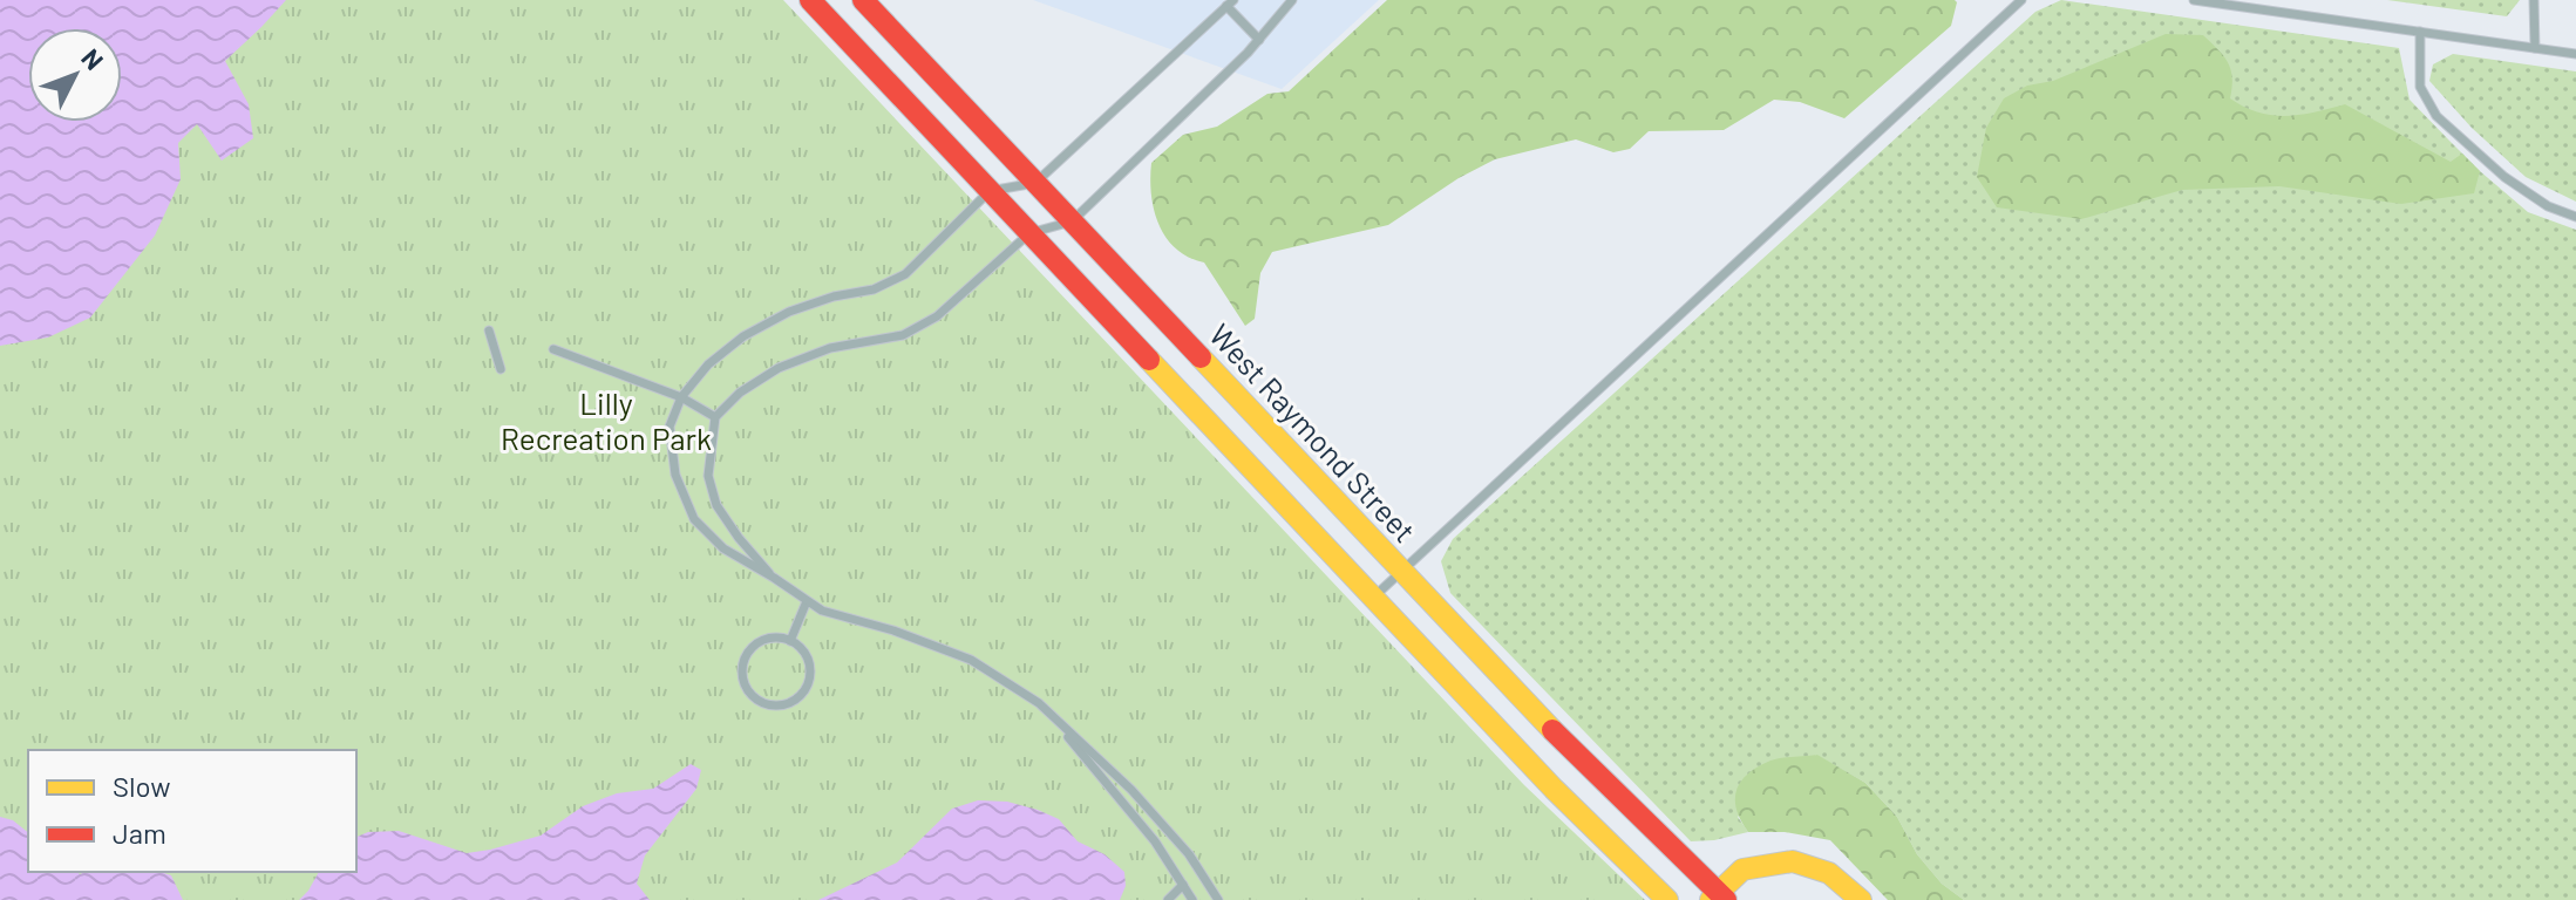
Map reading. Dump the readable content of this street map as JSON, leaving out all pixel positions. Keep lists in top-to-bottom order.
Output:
{
  "streets": {
    "main road": ["West Raymond Street"]
  },
  "parks": ["Lilly Recreation Park"],
  "legend": ["Slow", "Jam"],
  "north": "top right"
}
